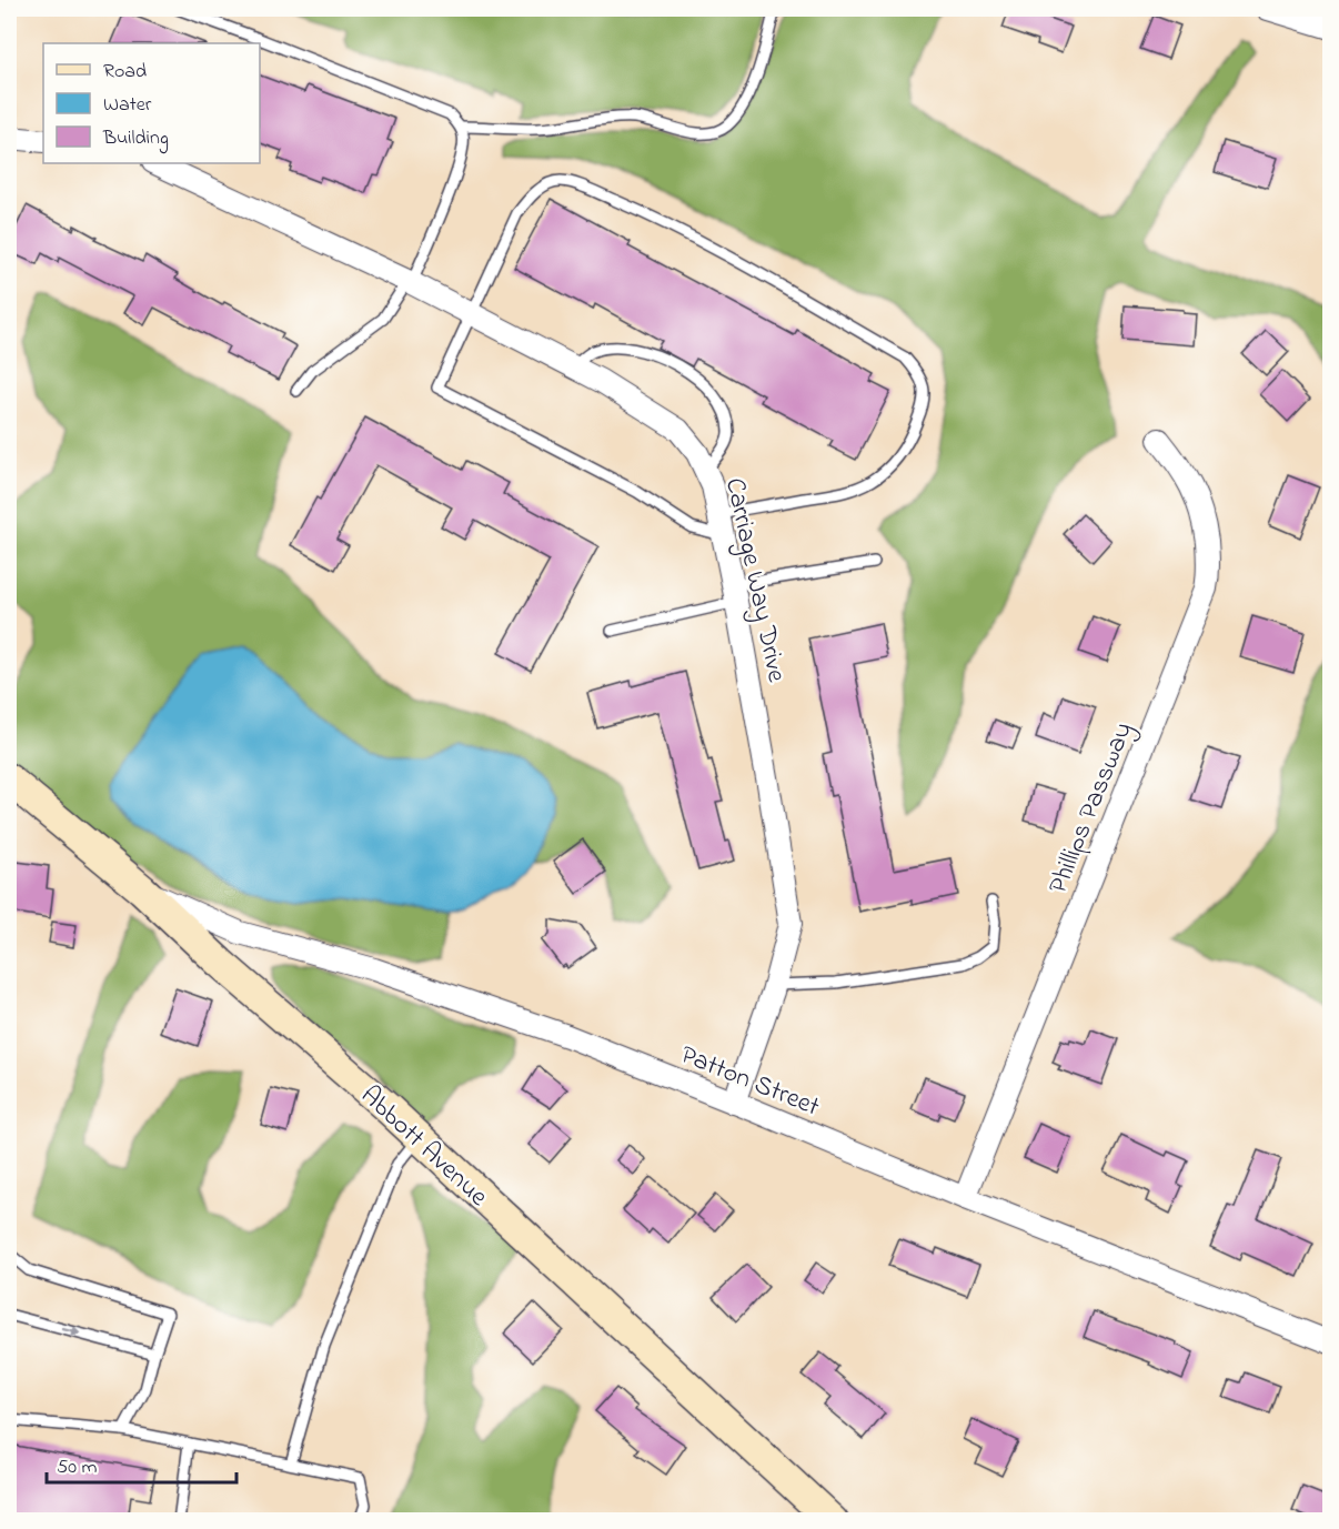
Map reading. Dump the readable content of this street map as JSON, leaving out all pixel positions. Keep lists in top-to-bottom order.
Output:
{
  "streets": {
    "main road": ["Abbott Avenue"],
    "street": ["Carriage Way Drive", "Phillips Passway", "Patton Street"]
  },
  "crossings": [
    ["Carriage Way Drive", "Patton Street"],
    ["Phillips Passway", "Patton Street"],
    ["Patton Street", "Abbott Avenue"]
  ],
  "legend": ["Road", "Water", "Building"],
  "scale_bar": "50 m"
}
